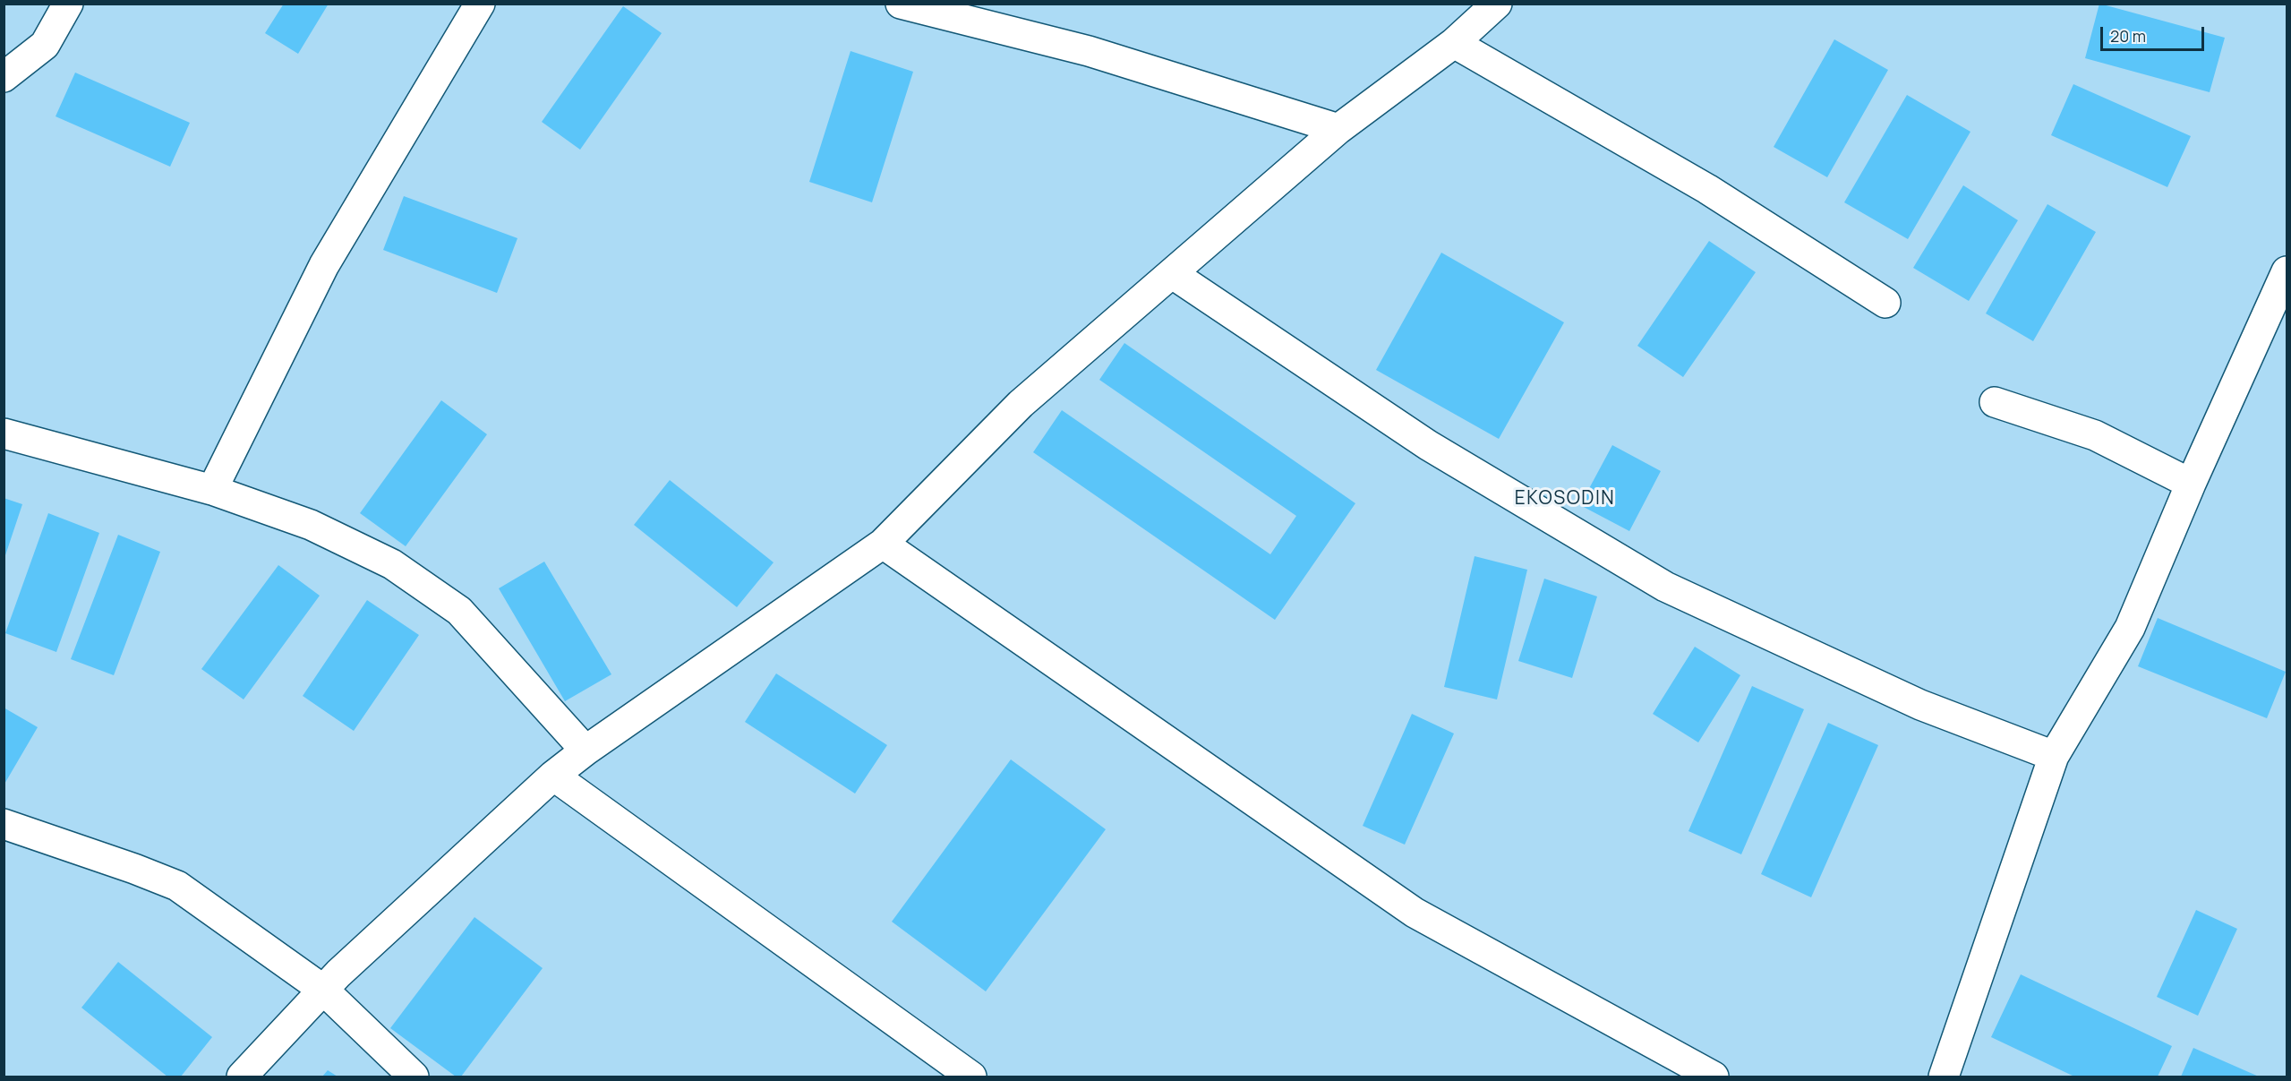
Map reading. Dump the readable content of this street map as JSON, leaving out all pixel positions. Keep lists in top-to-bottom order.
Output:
{
  "districts": ["EKOSODIN"],
  "scale_bar": "20 m"
}
